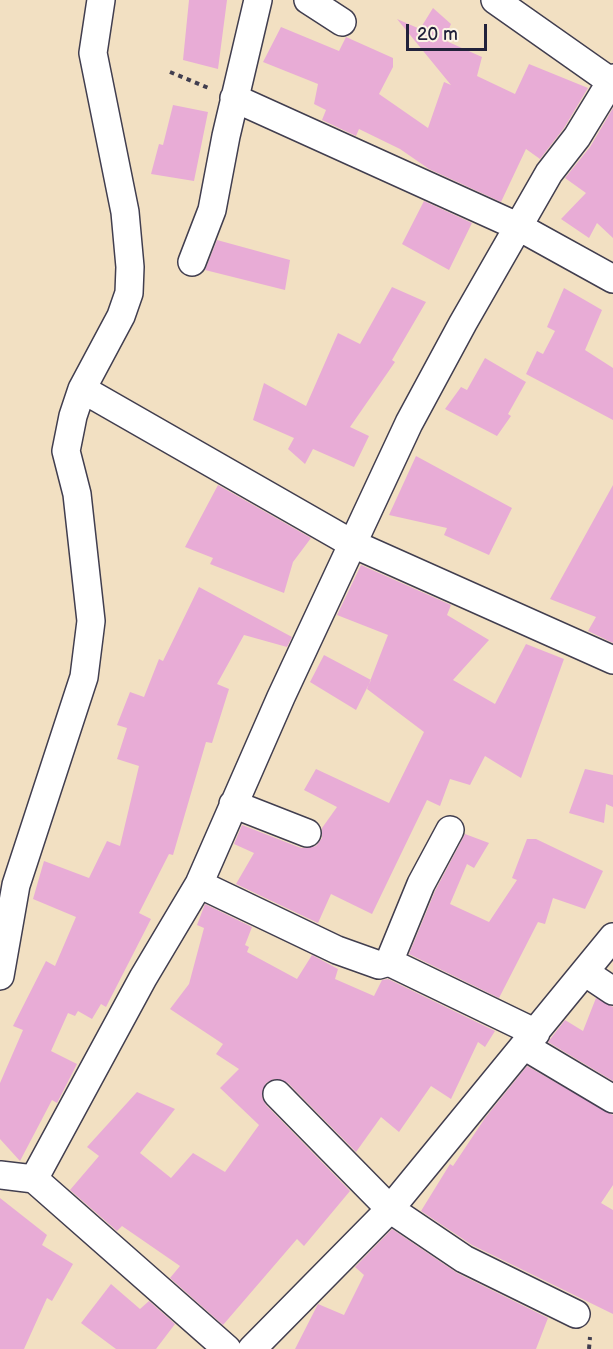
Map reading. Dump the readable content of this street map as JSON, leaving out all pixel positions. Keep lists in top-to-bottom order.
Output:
{
  "scale_bar": "20 m"
}
